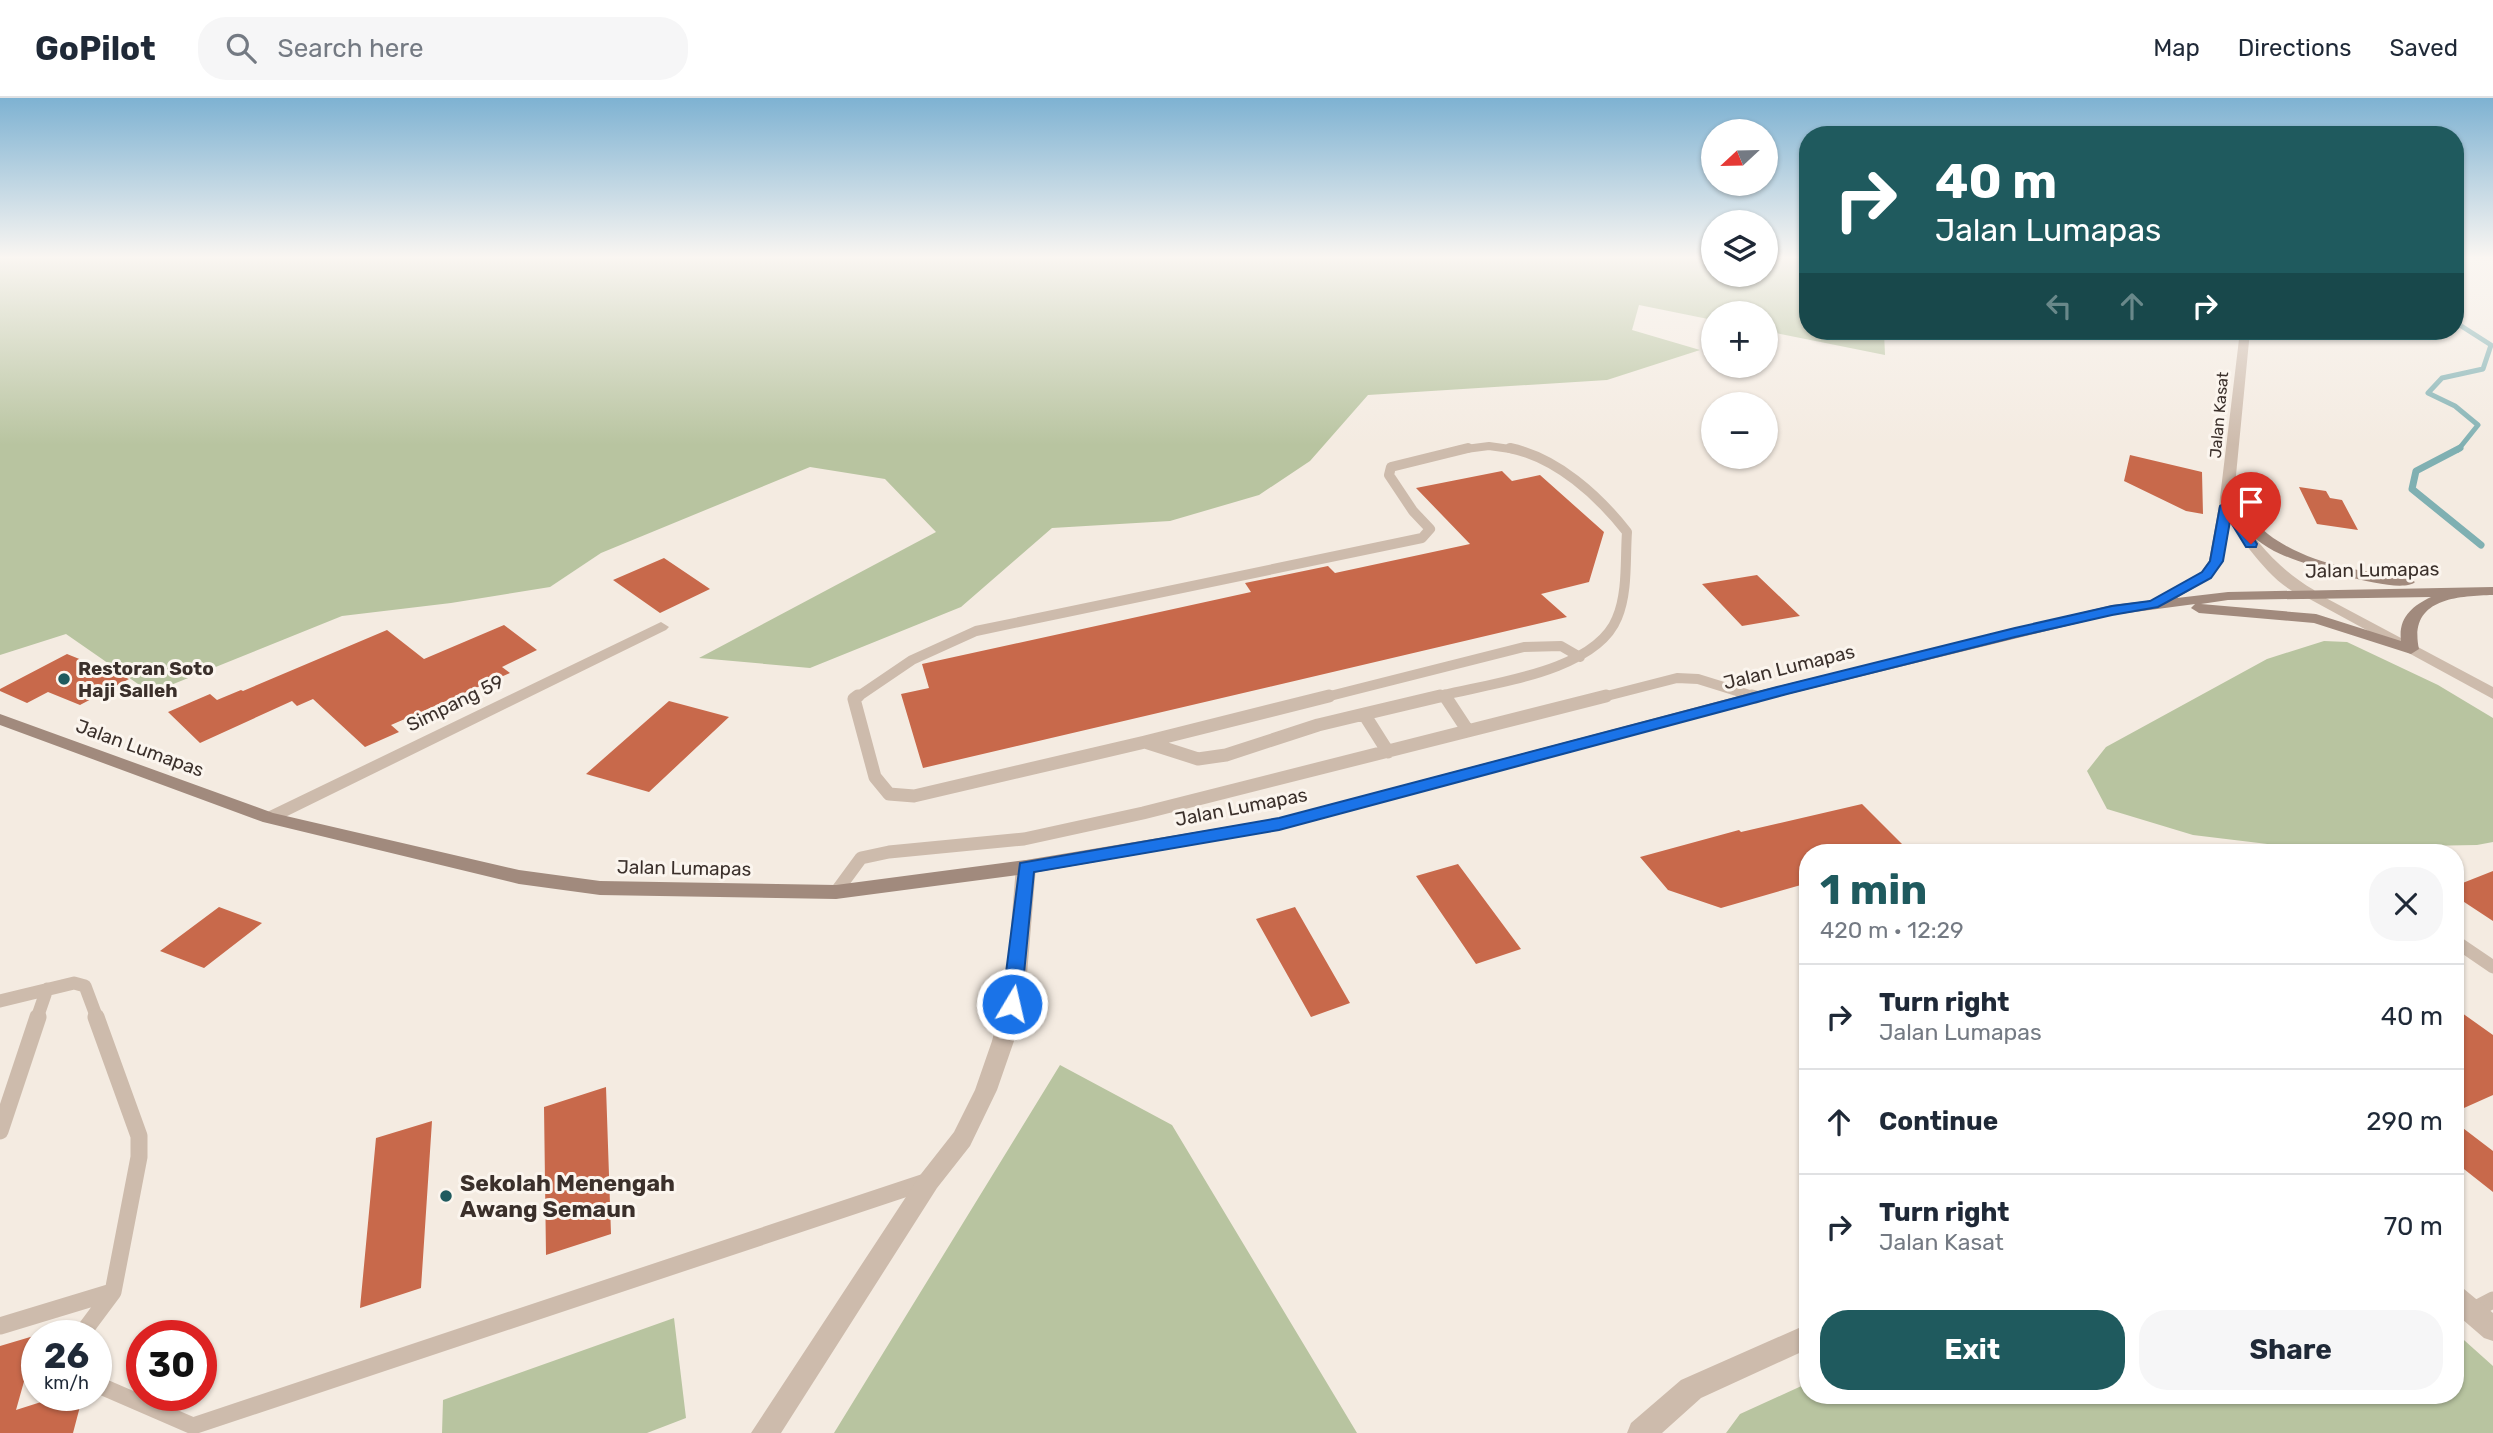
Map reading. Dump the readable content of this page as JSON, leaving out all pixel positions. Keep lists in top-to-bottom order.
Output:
{
  "streets": {
    "main road": ["Jalan Lumapas"],
    "street": ["Jalan Kasat", "Simpang 59"]
  },
  "crossings": [
    ["Jalan Lumapas", "Simpang 59"]
  ],
  "places": ["Restoran Soto Haji Salleh", "Sekolah Menengah Awang Semaun"],
  "north": "left",
  "page": {
    "header": "GoPilot",
    "search": "Search here",
    "nav": ["Map", "Directions", "Saved"],
    "map_buttons": ["+", "−"],
    "turn": ["40 m", "Jalan Lumapas"],
    "heading": ["1 min", "420 m · 12:29"],
    "list": [
      {
        "name": "Turn right",
        "note": "Jalan Lumapas",
        "value": "40 m"
      },
      {
        "name": "Continue",
        "value": "290 m"
      },
      {
        "name": "Turn right",
        "note": "Jalan Kasat",
        "value": "70 m"
      }
    ],
    "buttons": ["Exit", "Share"],
    "speed": "26 km/h",
    "limit": "30"
  }
}
